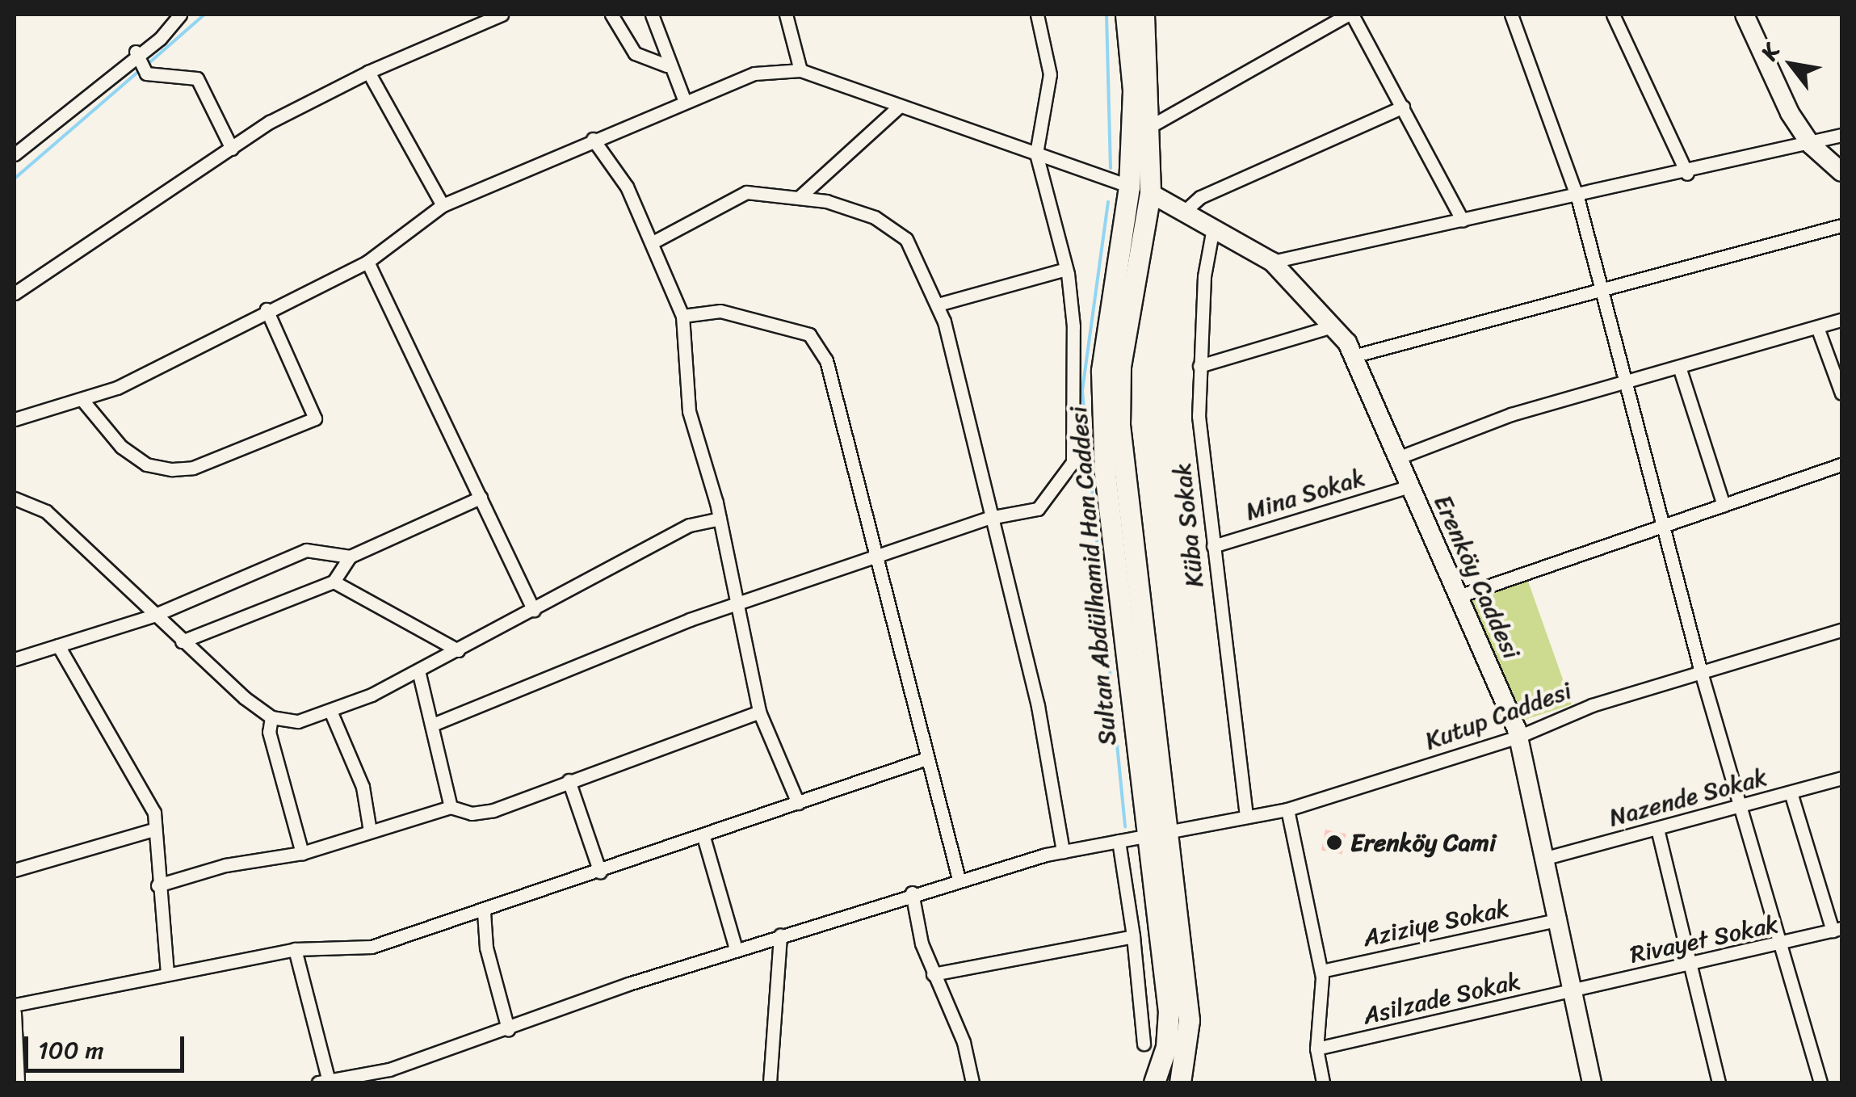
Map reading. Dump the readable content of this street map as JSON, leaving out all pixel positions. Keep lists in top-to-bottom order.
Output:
{
  "streets": {
    "main road": ["Sultan Abdülhamid Han Caddesi"],
    "street": [
      "Mina Sokak",
      "Küba Sokak",
      "Erenköy Caddesi",
      "Kutup Caddesi",
      "Nazende Sokak",
      "Aziziye Sokak",
      "Rivayet Sokak",
      "Asilzade Sokak"
    ]
  },
  "crossings": [
    ["Mina Sokak", "Küba Sokak"],
    ["Mina Sokak", "Erenköy Caddesi"],
    ["Küba Sokak", "Erenköy Caddesi"],
    ["Küba Sokak", "Kutup Caddesi"],
    ["Sultan Abdülhamid Han Caddesi", "Erenköy Caddesi"],
    ["Sultan Abdülhamid Han Caddesi", "Kutup Caddesi"],
    ["Erenköy Caddesi", "Kutup Caddesi"],
    ["Erenköy Caddesi", "Nazende Sokak"],
    ["Erenköy Caddesi", "Aziziye Sokak"],
    ["Erenköy Caddesi", "Rivayet Sokak"],
    ["Erenköy Caddesi", "Asilzade Sokak"],
    ["Rivayet Sokak", "Asilzade Sokak"]
  ],
  "places": ["Erenköy Cami"],
  "scale_bar": "100 m",
  "north": "top left"
}
